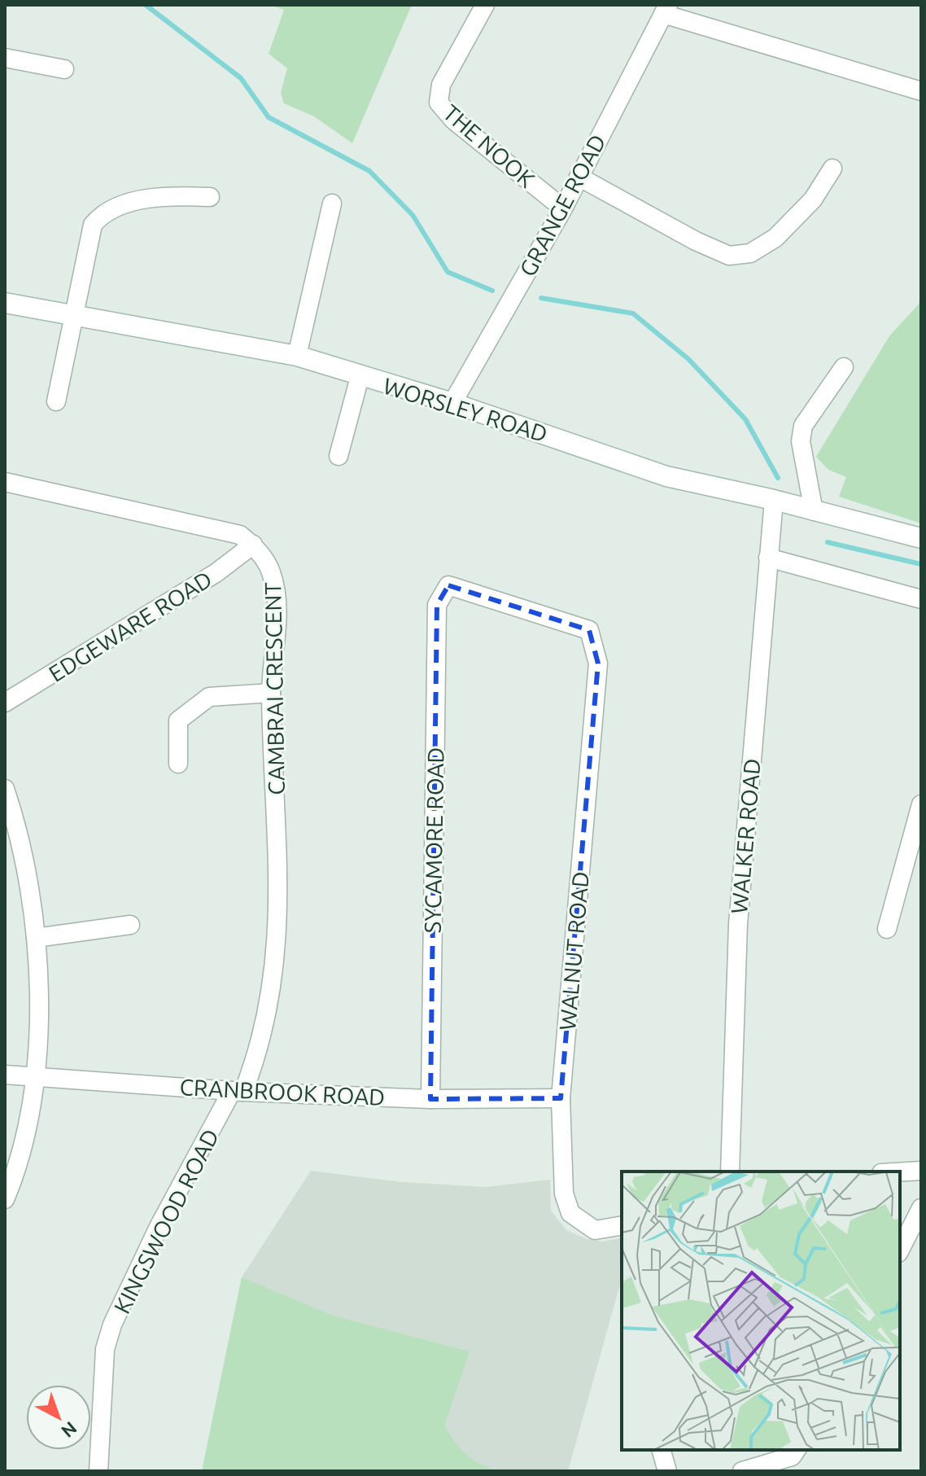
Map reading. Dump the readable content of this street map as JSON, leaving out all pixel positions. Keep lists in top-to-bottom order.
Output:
{
  "streets": {
    "main road": ["WORSLEY ROAD"],
    "street": [
      "THE NOOK",
      "GRANGE ROAD",
      "EDGEWARE ROAD",
      "CAMBRAI CRESCENT",
      "WALKER ROAD",
      "SYCAMORE ROAD",
      "WALNUT ROAD",
      "CRANBROOK ROAD",
      "KINGSWOOD ROAD"
    ]
  },
  "crossings": [
    ["THE NOOK", "GRANGE ROAD"],
    ["GRANGE ROAD", "WORSLEY ROAD"],
    ["WORSLEY ROAD", "WALKER ROAD"],
    ["EDGEWARE ROAD", "CAMBRAI CRESCENT"],
    ["CAMBRAI CRESCENT", "CRANBROOK ROAD"],
    ["CAMBRAI CRESCENT", "KINGSWOOD ROAD"],
    ["SYCAMORE ROAD", "WALNUT ROAD"],
    ["SYCAMORE ROAD", "CRANBROOK ROAD"],
    ["WALNUT ROAD", "CRANBROOK ROAD"],
    ["CRANBROOK ROAD", "KINGSWOOD ROAD"]
  ],
  "north": "bottom right"
}
